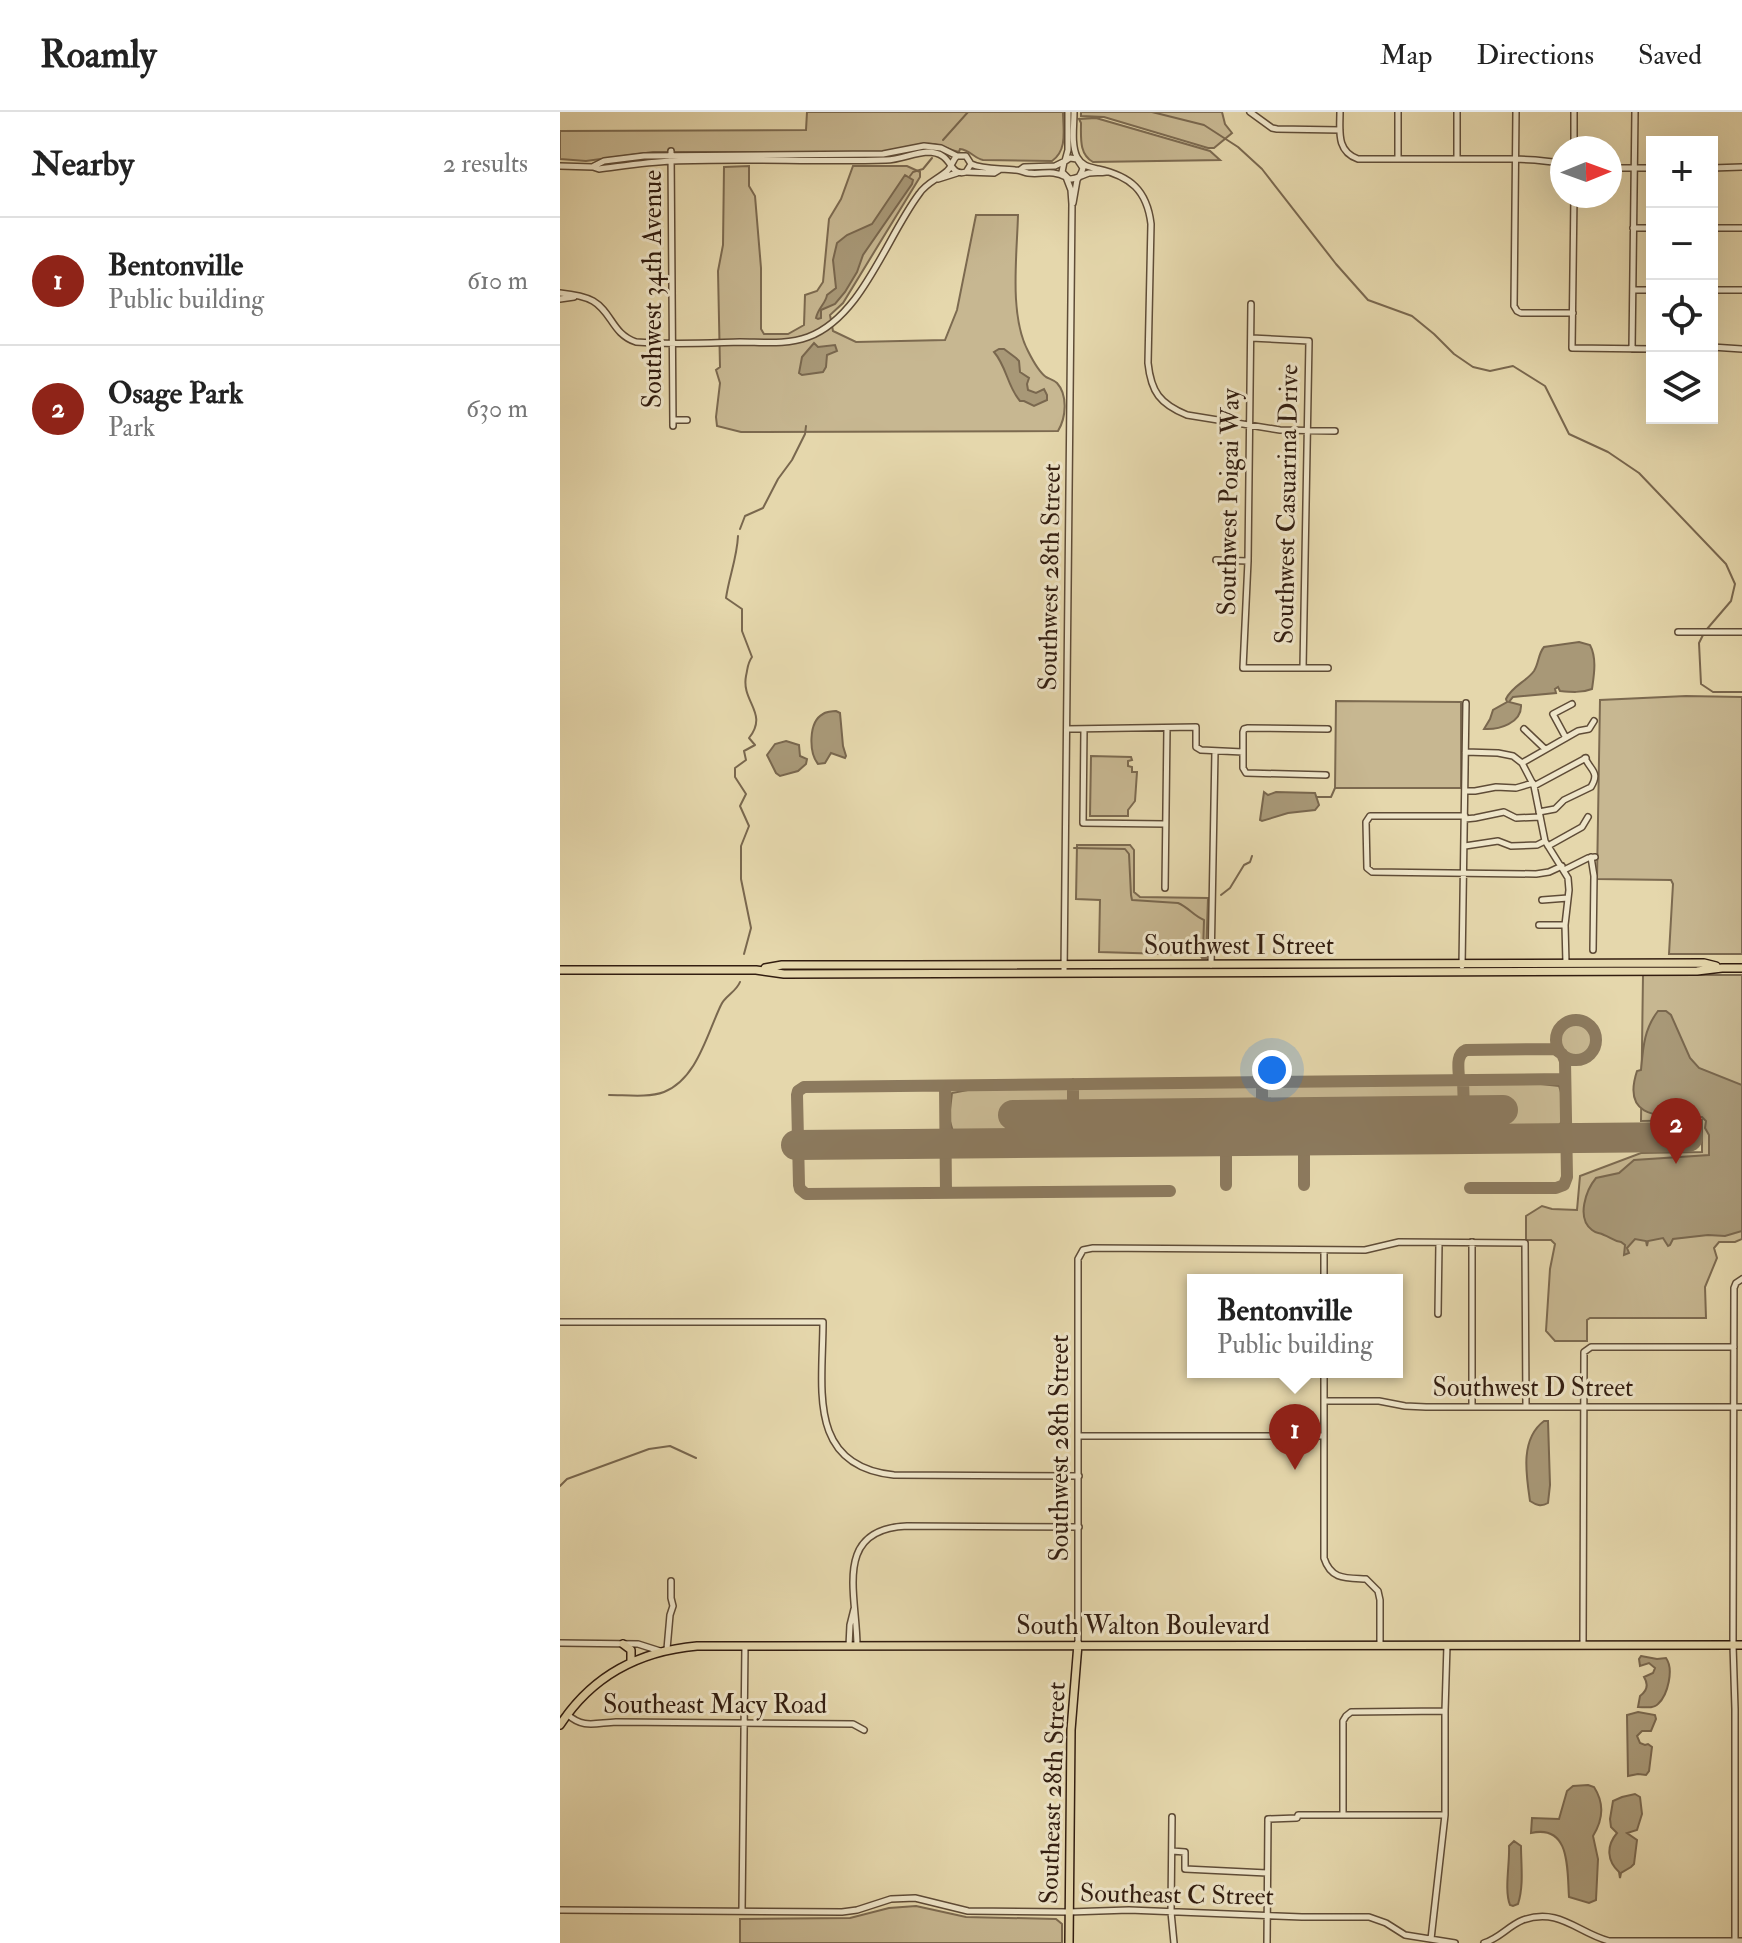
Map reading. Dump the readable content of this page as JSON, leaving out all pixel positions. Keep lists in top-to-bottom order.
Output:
{
  "streets": {
    "main road": ["Southwest I Street", "South Walton Boulevard", "Southeast 28th Street"],
    "street": [
      "Southwest 34th Avenue",
      "Southwest Poigai Way",
      "Southwest Casuarina Drive",
      "Southwest 28th Street",
      "Southwest D Street",
      "Southeast Macy Road",
      "Southeast C Street"
    ]
  },
  "crossings": [
    ["Southwest Poigai Way", "Southwest Casuarina Drive"],
    ["Southwest 28th Street", "Southwest I Street"],
    ["Southwest 28th Street", "South Walton Boulevard"],
    ["Southwest 28th Street", "Southeast 28th Street"],
    ["South Walton Boulevard", "Southeast Macy Road"],
    ["South Walton Boulevard", "Southeast 28th Street"],
    ["Southeast 28th Street", "Southeast C Street"]
  ],
  "north": "right",
  "page": {
    "header": "Roamly",
    "nav": ["Map", "Directions", "Saved"],
    "heading": ["Nearby", "2 results"],
    "map_buttons": ["+", "−"],
    "list": [
      {
        "mark": "1",
        "name": "Bentonville",
        "note": "Public building",
        "value": "610 m"
      },
      {
        "mark": "2",
        "name": "Osage Park",
        "note": "Park",
        "value": "630 m"
      }
    ],
    "pins": ["2", "1"],
    "popup": ["Bentonville", "Public building"]
  }
}
